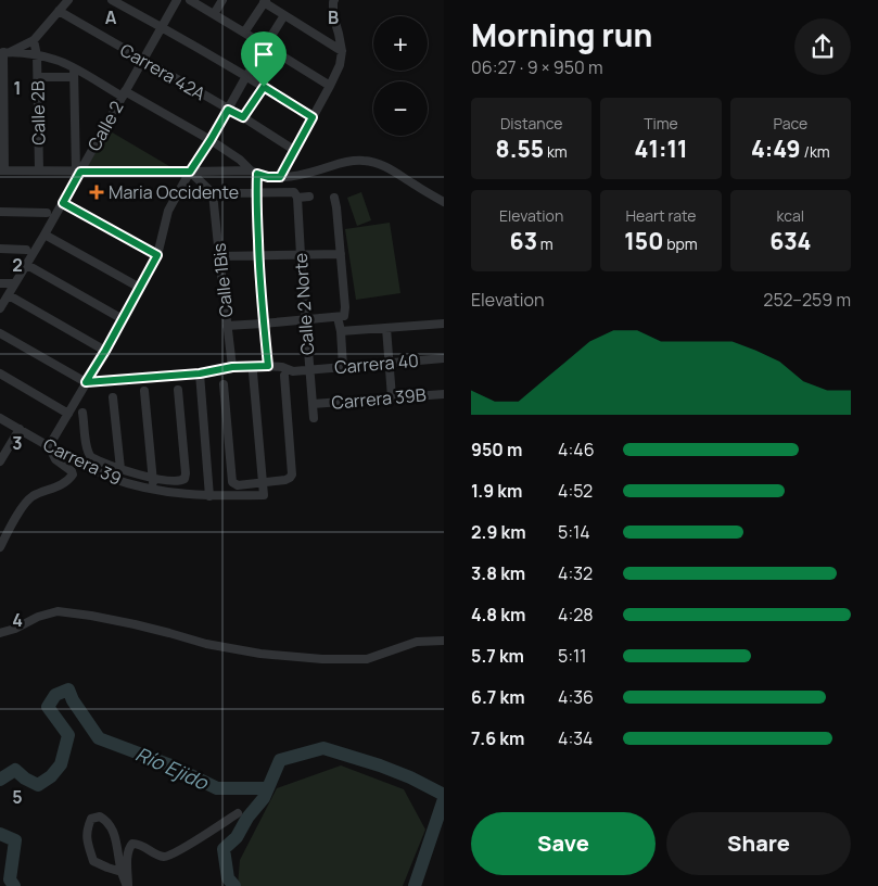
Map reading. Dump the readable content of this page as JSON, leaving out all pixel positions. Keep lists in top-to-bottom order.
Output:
{
  "streets": {
    "street": [
      "Carrera 42A",
      "Calle 2B",
      "Calle 2",
      "Calle 1Bis",
      "Calle 2 Norte",
      "Carrera 40",
      "Carrera 39B",
      "Carrera 39"
    ]
  },
  "crossings": [
    ["Carrera 42A", "Calle 2"],
    ["Calle 2 Norte", "Carrera 40"],
    ["Calle 2 Norte", "Carrera 39B"]
  ],
  "water": ["Río Ejido"],
  "places": {
    "health": ["Maria Occidente"]
  },
  "page": {
    "heading": ["Morning run", "06:27 · 9 × 950 m"],
    "map_buttons": ["+", "−"],
    "stats": [
      ["Distance", "8.55 km"],
      ["Time", "41:11"],
      ["Pace", "4:49 /km"],
      ["Elevation", "63 m"],
      ["Heart rate", "150 bpm"],
      ["kcal", "634"]
    ],
    "chart": ["Elevation", "252–259 m"],
    "list": [
      {
        "name": "950 m",
        "note": "4:46"
      },
      {
        "name": "1.9 km",
        "note": "4:52"
      },
      {
        "name": "2.9 km",
        "note": "5:14"
      },
      {
        "name": "3.8 km",
        "note": "4:32"
      },
      {
        "name": "4.8 km",
        "note": "4:28"
      },
      {
        "name": "5.7 km",
        "note": "5:11"
      },
      {
        "name": "6.7 km",
        "note": "4:36"
      },
      {
        "name": "7.6 km",
        "note": "4:34"
      }
    ],
    "buttons": ["Save", "Share"]
  },
  "grid": {
    "columns": ["A", "B"],
    "rows": [
      "1",
      "2",
      "3",
      "4",
      "5"
    ]
  }
}
